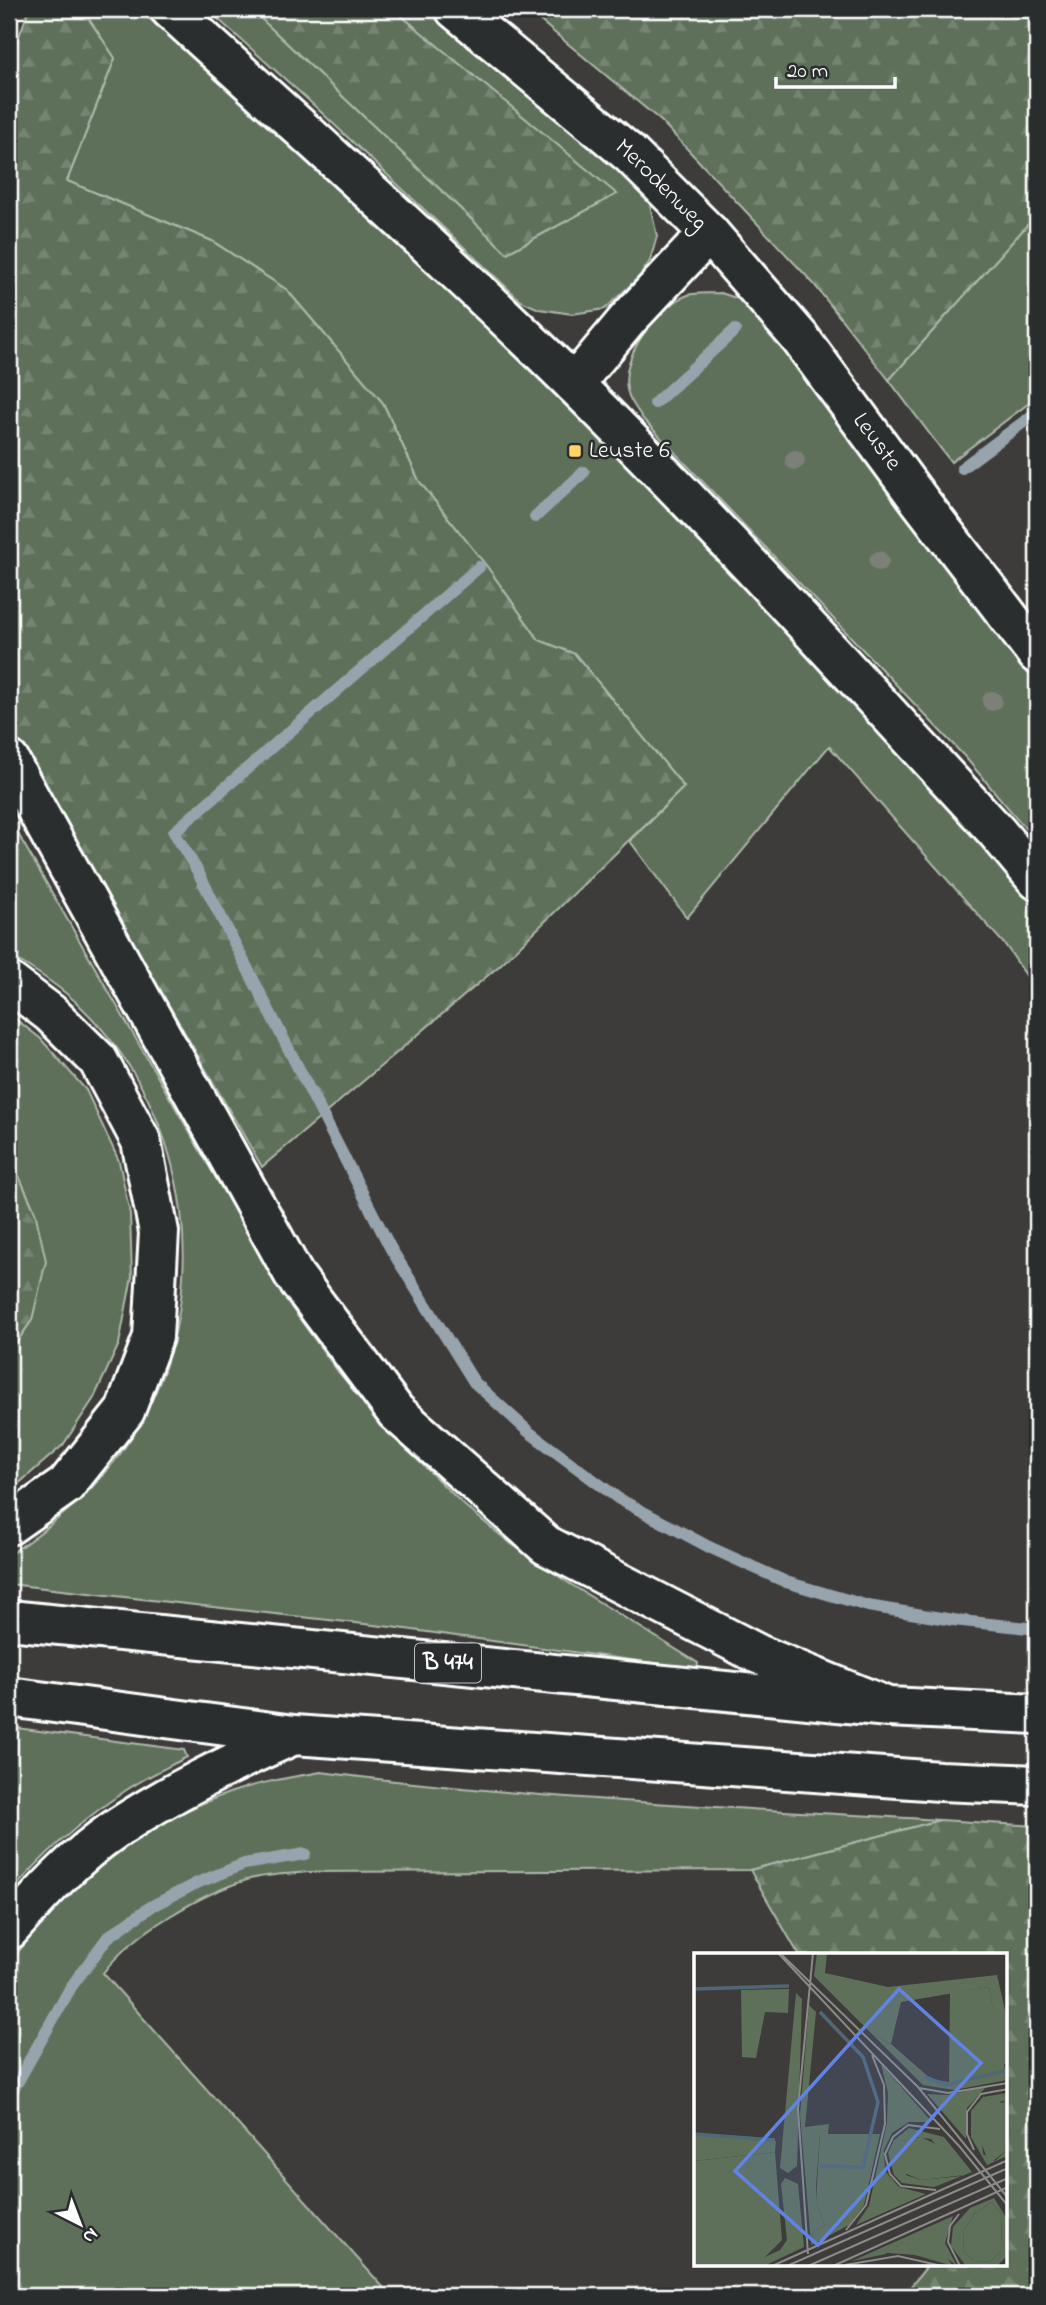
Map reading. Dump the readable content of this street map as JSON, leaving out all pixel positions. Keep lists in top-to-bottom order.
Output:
{
  "streets": {
    "main road": ["Merodenweg", "Leuste", "B 474"]
  },
  "crossings": [
    ["Merodenweg", "Leuste"]
  ],
  "places": {
    "transit": ["Leuste 6"]
  },
  "scale_bar": "20 m",
  "north": "bottom right"
}
